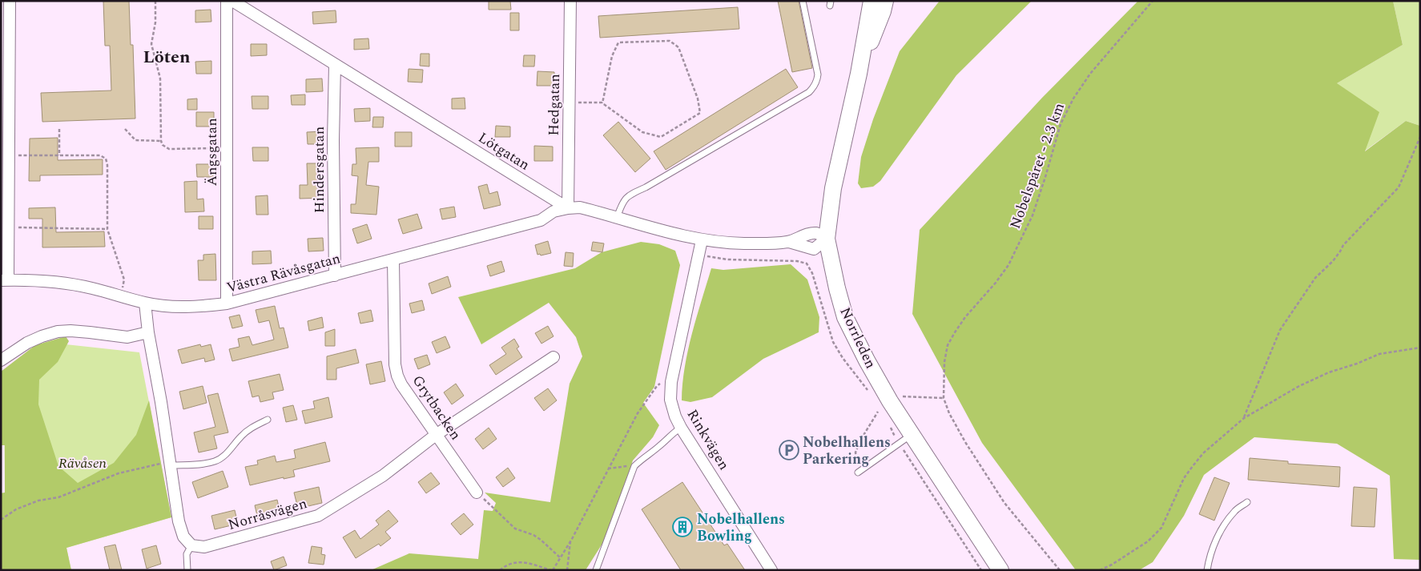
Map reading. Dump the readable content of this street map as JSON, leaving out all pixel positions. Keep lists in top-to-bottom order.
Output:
{
  "streets": {
    "street": [
      "Hedgatan",
      "Lötgatan",
      "Ängsgatan",
      "Hindersgatan",
      "Västra Rävåsgatan",
      "Norrleden",
      "Grytbacken",
      "Rinkvägen",
      "Norråsvägen"
    ],
    "path": ["Nobelspåret - 2.3 km"]
  },
  "crossings": [
    ["Hedgatan", "Lötgatan"],
    ["Hedgatan", "Västra Rävåsgatan"],
    ["Lötgatan", "Hindersgatan"],
    ["Lötgatan", "Västra Rävåsgatan"],
    ["Lötgatan", "Norrleden"],
    ["Lötgatan", "Rinkvägen"],
    ["Ängsgatan", "Västra Rävåsgatan"],
    ["Hindersgatan", "Västra Rävåsgatan"],
    ["Västra Rävåsgatan", "Grytbacken"],
    ["Grytbacken", "Norråsvägen"]
  ],
  "districts": ["Löten"],
  "parks": ["Rävåsen"],
  "places": {
    "parking": ["Nobelhallens Parkering"],
    "building": ["Nobelhallens Bowling"]
  }
}
